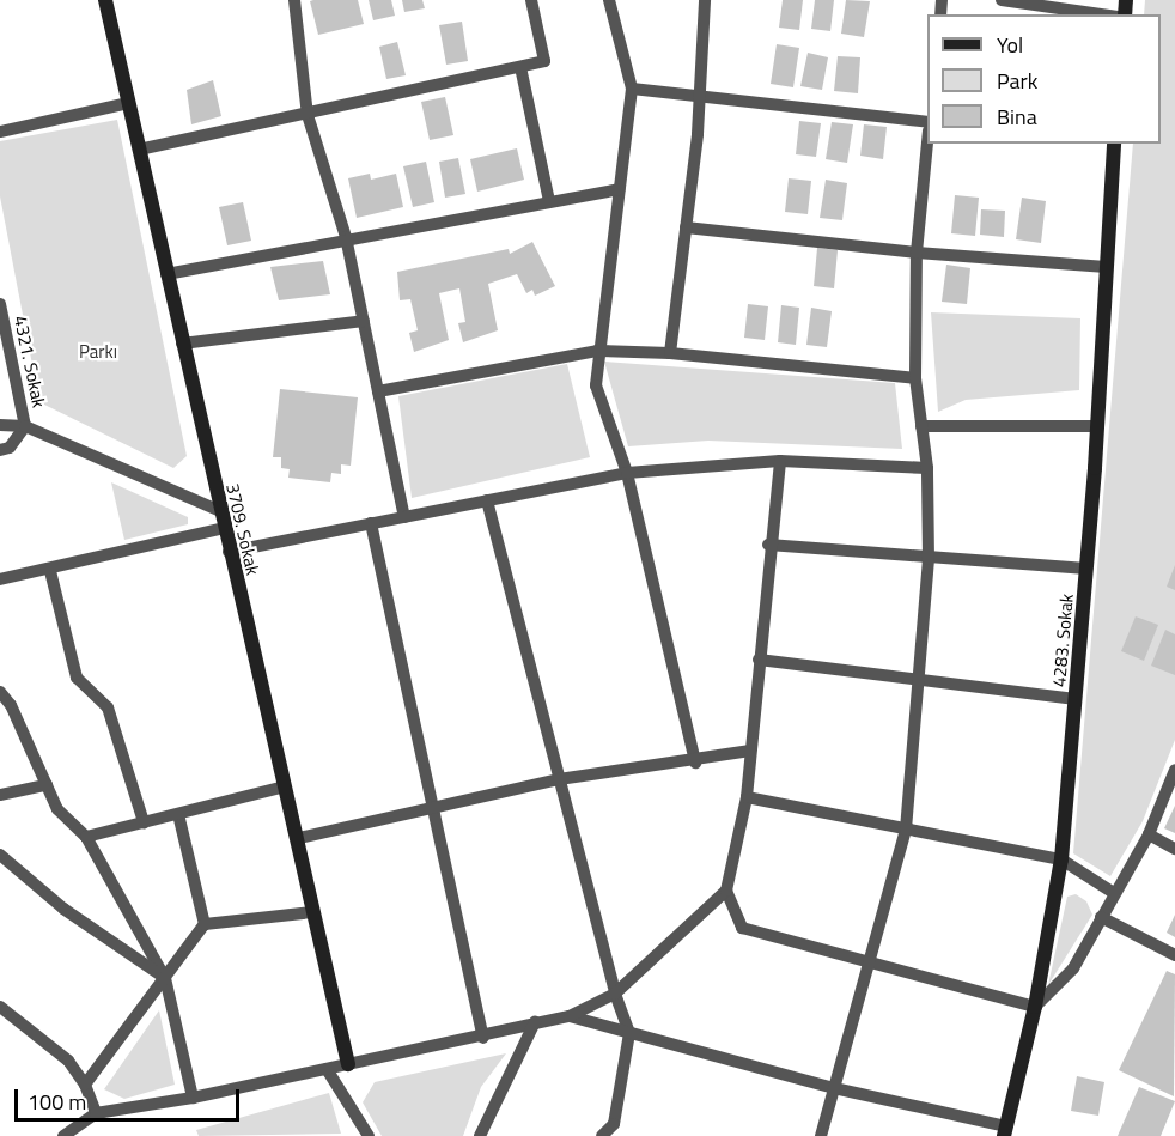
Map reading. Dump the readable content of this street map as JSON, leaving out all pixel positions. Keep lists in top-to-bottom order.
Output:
{
  "streets": {
    "street": ["4321. Sokak", "3709. Sokak", "4283. Sokak"]
  },
  "parks": ["Parkı"],
  "legend": ["Yol", "Park", "Bina"],
  "scale_bar": "100 m"
}
